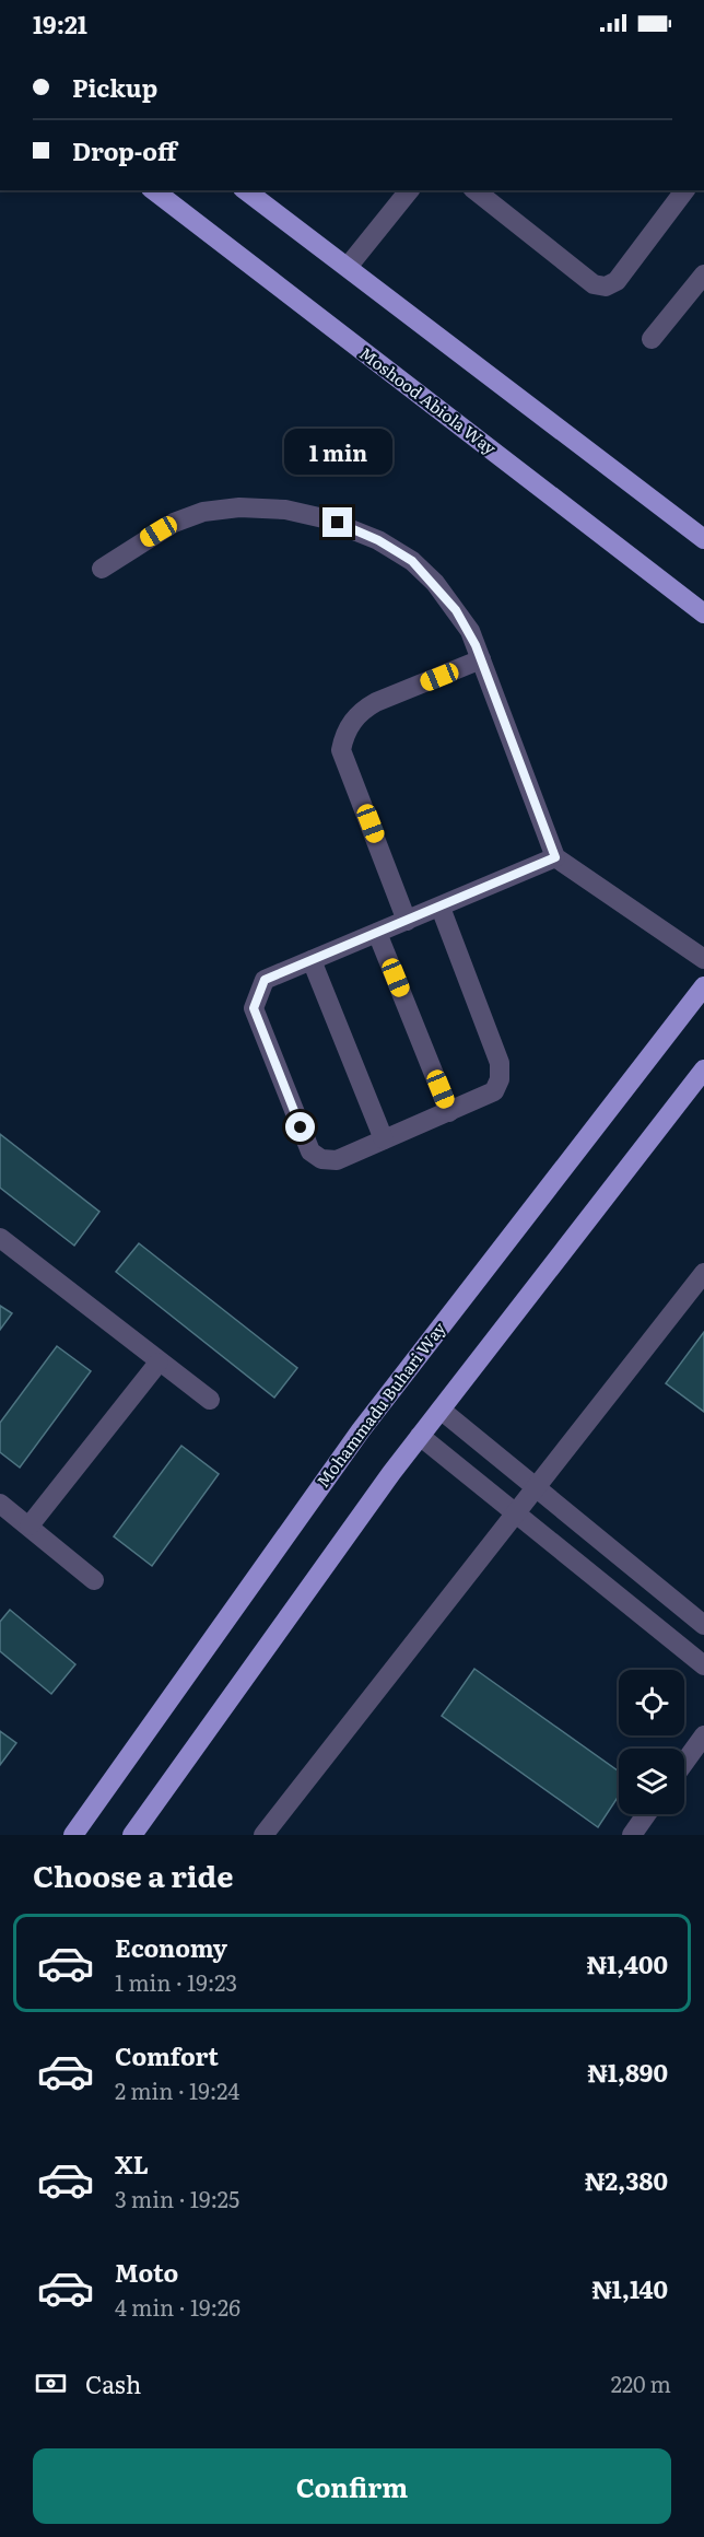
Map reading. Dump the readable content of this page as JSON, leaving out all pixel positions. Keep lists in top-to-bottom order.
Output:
{
  "streets": {
    "main road": ["Moshood Abiola Way", "Mohammadu Buhari Way"]
  },
  "page": {
    "status": "19:21",
    "banner": ["Pickup", "Drop-off"],
    "bubble": "1 min",
    "heading": "Choose a ride",
    "list": [
      {
        "name": "Economy",
        "note": "1 min · 19:23",
        "value": "₦1,400"
      },
      {
        "name": "Comfort",
        "note": "2 min · 19:24",
        "value": "₦1,890"
      },
      {
        "name": "XL",
        "note": "3 min · 19:25",
        "value": "₦2,380"
      },
      {
        "name": "Moto",
        "note": "4 min · 19:26",
        "value": "₦1,140"
      }
    ],
    "pay": ["Cash", "220 m"],
    "buttons": "Confirm"
  }
}
